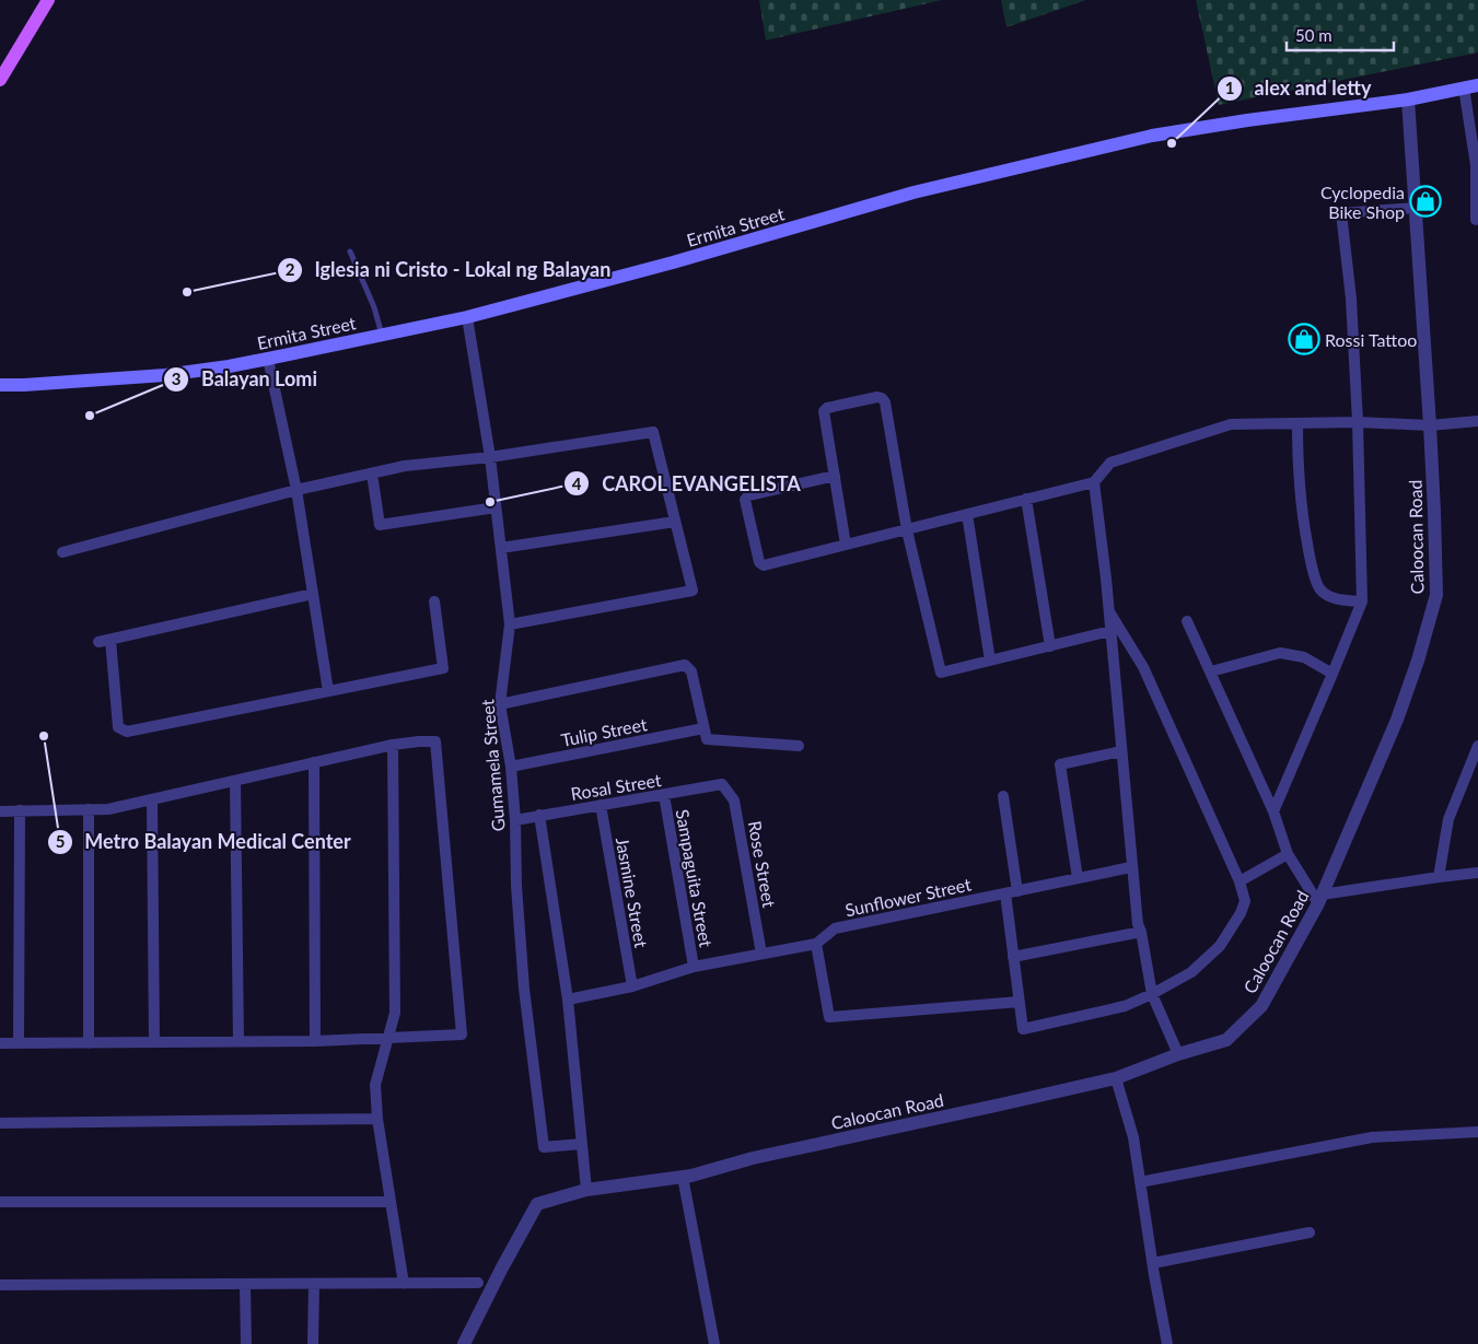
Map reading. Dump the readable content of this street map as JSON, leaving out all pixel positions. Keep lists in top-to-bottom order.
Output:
{
  "streets": {
    "main road": ["Ermita Street"],
    "street": [
      "Caloocan Road",
      "Tulip Street",
      "Gumamela Street",
      "Rosal Street",
      "Rose Street",
      "Sampaguita Street",
      "Jasmine Street",
      "Sunflower Street"
    ]
  },
  "crossings": [
    ["Ermita Street", "Caloocan Road"],
    ["Ermita Street", "Gumamela Street"],
    ["Tulip Street", "Gumamela Street"],
    ["Gumamela Street", "Rosal Street"],
    ["Rosal Street", "Rose Street"],
    ["Rosal Street", "Sampaguita Street"],
    ["Rosal Street", "Jasmine Street"],
    ["Rose Street", "Sunflower Street"],
    ["Sampaguita Street", "Sunflower Street"],
    ["Jasmine Street", "Sunflower Street"]
  ],
  "places": {
    "other": [
      "alex and letty",
      "Iglesia ni Cristo - Lokal ng Balayan",
      "Balayan Lomi",
      "CAROL EVANGELISTA",
      "Metro Balayan Medical Center"
    ],
    "shop": ["Cyclopedia Bike Shop", "Rossi Tattoo"]
  },
  "scale_bar": "50 m"
}
